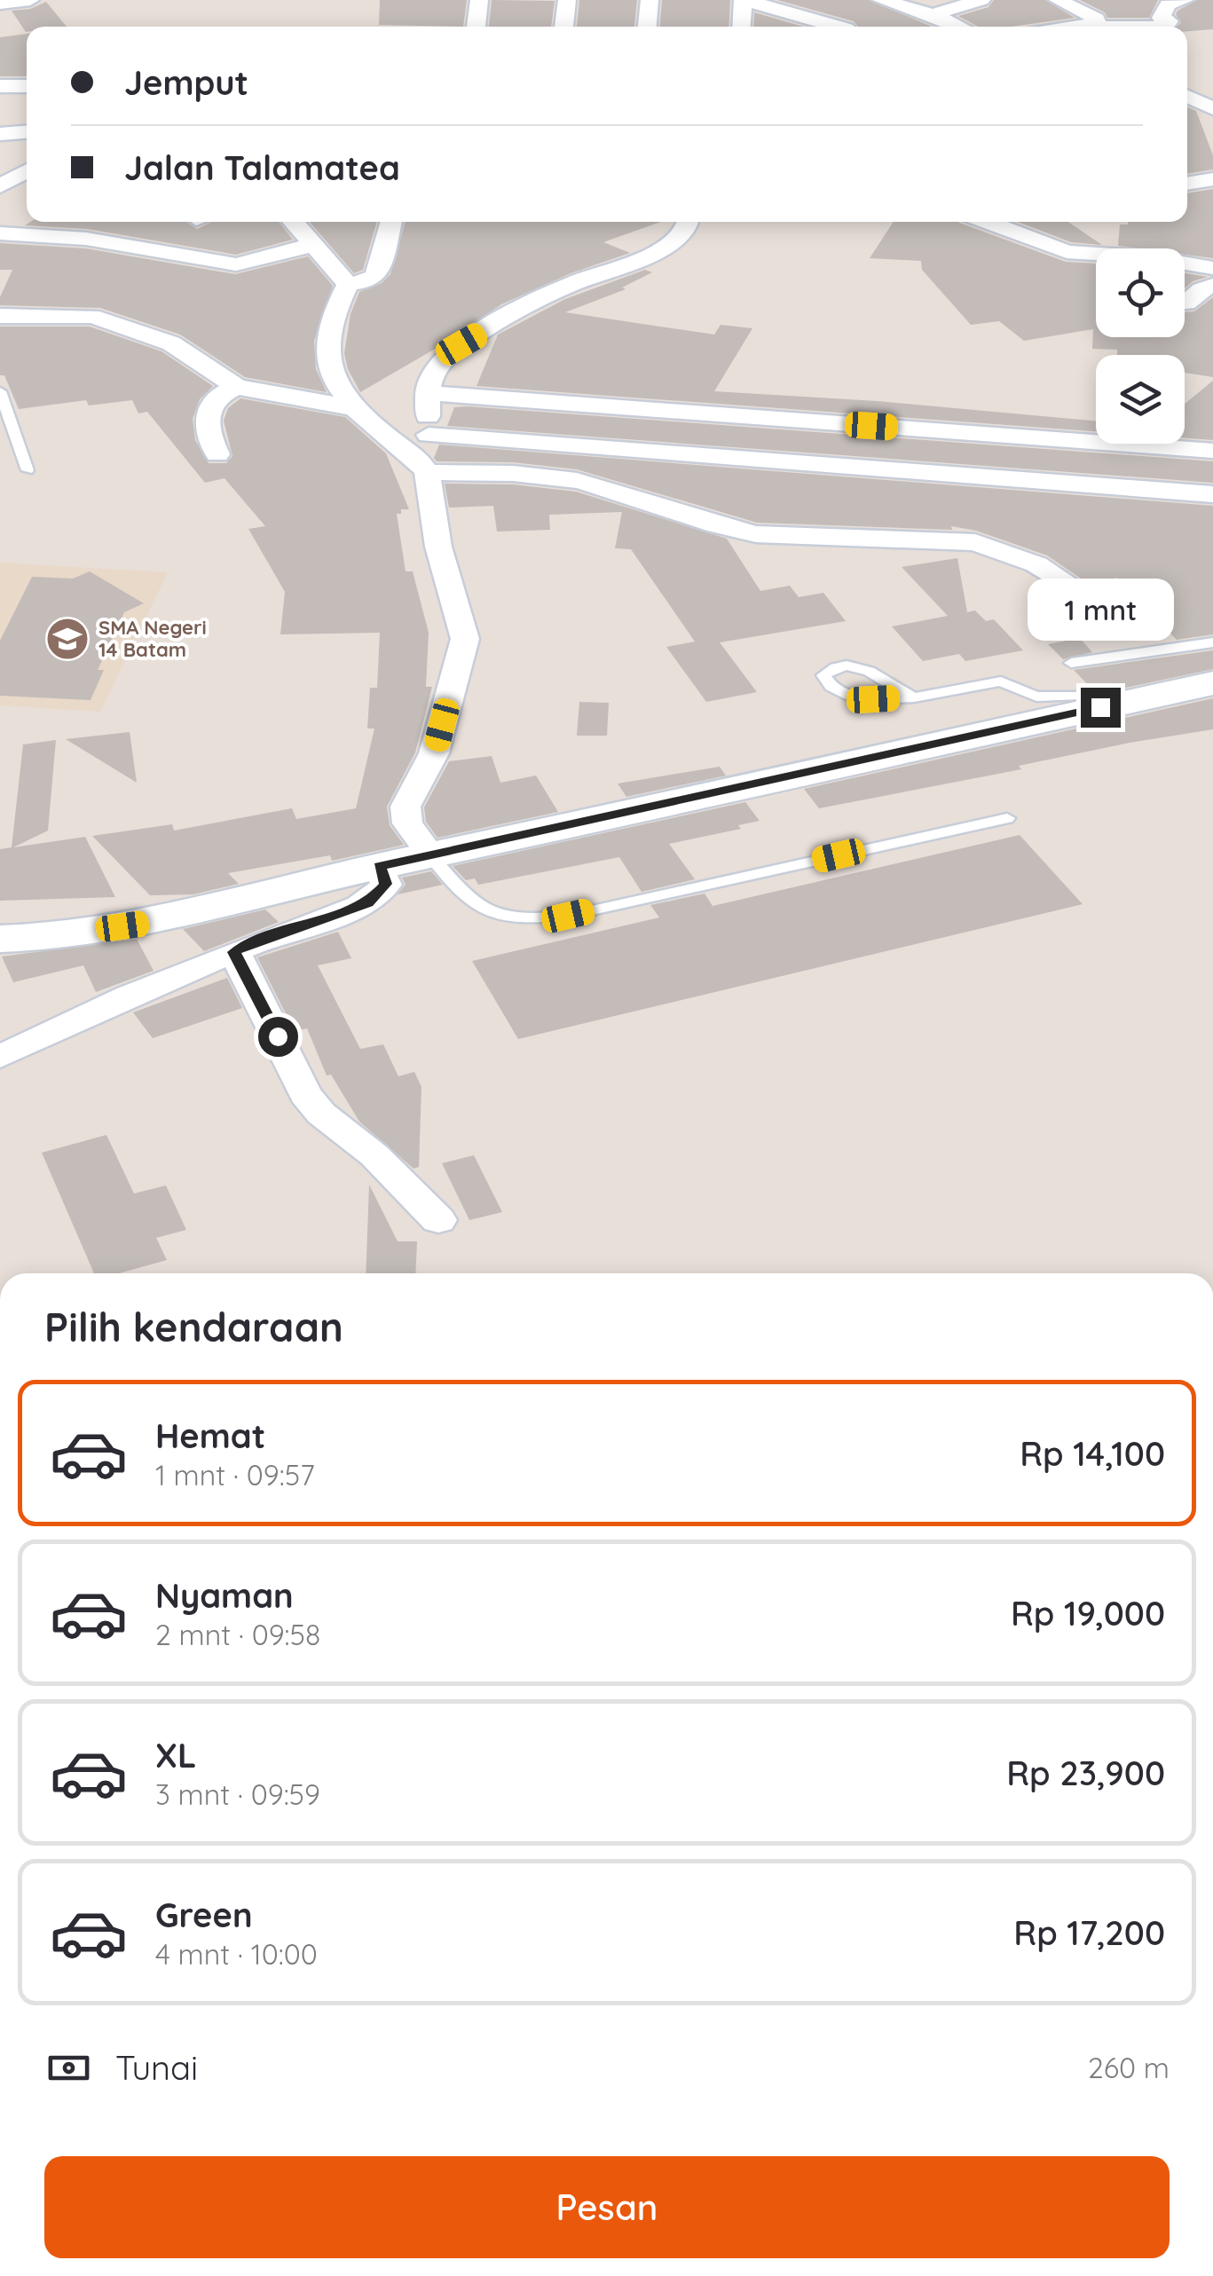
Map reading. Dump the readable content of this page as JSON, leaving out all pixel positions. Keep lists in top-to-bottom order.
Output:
{
  "places": {
    "school or university": ["SMA Negeri 14 Batam"]
  },
  "page": {
    "banner": ["Jemput", "Jalan Talamatea"],
    "bubble": "1 mnt",
    "heading": "Pilih kendaraan",
    "list": [
      {
        "name": "Hemat",
        "note": "1 mnt · 09:57",
        "value": "Rp 14,100"
      },
      {
        "name": "Nyaman",
        "note": "2 mnt · 09:58",
        "value": "Rp 19,000"
      },
      {
        "name": "XL",
        "note": "3 mnt · 09:59",
        "value": "Rp 23,900"
      },
      {
        "name": "Green",
        "note": "4 mnt · 10:00",
        "value": "Rp 17,200"
      }
    ],
    "pay": ["Tunai", "260 m"],
    "buttons": "Pesan"
  }
}
